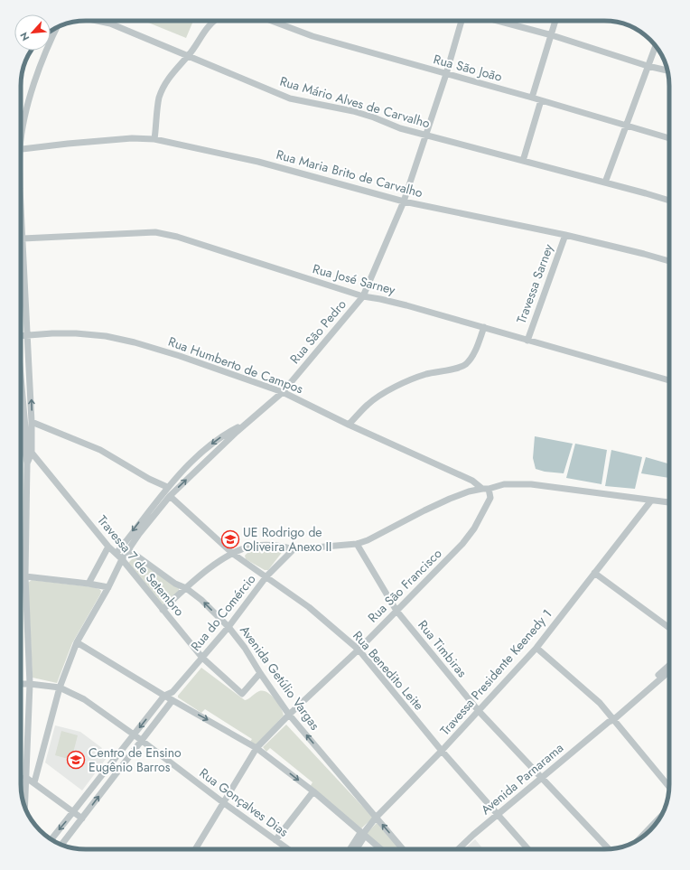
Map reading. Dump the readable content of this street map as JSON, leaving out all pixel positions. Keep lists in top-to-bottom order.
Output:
{
  "streets": {
    "street": [
      "Rua São João",
      "Rua Mário Alves de Carvalho",
      "Rua Maria Brito de Carvalho",
      "Rua José Sarney",
      "Travessa Sarney",
      "Rua São Pedro",
      "Rua Humberto de Campos",
      "Travessa 7 de Setembro",
      "Rua São Francisco",
      "Rua do Comércio",
      "Rua Timbiras",
      "Rua Benedito Leite",
      "Travessa Presidente Keenedy 1",
      "Avenida Getúlio Vargas",
      "Avenida Parnarama",
      "Rua Gonçalves Dias"
    ]
  },
  "crossings": [
    ["Rua São João", "Rua São Pedro"],
    ["Rua Mário Alves de Carvalho", "Rua São Pedro"],
    ["Rua Maria Brito de Carvalho", "Travessa Sarney"],
    ["Rua Maria Brito de Carvalho", "Rua São Pedro"],
    ["Rua José Sarney", "Travessa Sarney"],
    ["Rua José Sarney", "Rua São Pedro"],
    ["Rua São Pedro", "Rua Humberto de Campos"],
    ["Rua São Pedro", "Travessa 7 de Setembro"],
    ["Rua São Pedro", "Rua Benedito Leite"],
    ["Rua São Pedro", "Avenida Getúlio Vargas"],
    ["Rua São Pedro", "Rua Gonçalves Dias"],
    ["Rua Humberto de Campos", "Rua São Francisco"],
    ["Travessa 7 de Setembro", "Rua do Comércio"],
    ["Travessa 7 de Setembro", "Avenida Getúlio Vargas"],
    ["Rua São Francisco", "Rua Timbiras"],
    ["Rua São Francisco", "Rua Benedito Leite"],
    ["Rua São Francisco", "Avenida Getúlio Vargas"],
    ["Rua São Francisco", "Rua Gonçalves Dias"],
    ["Rua do Comércio", "Rua Benedito Leite"],
    ["Rua do Comércio", "Avenida Getúlio Vargas"],
    ["Rua Timbiras", "Travessa Presidente Keenedy 1"],
    ["Rua Timbiras", "Avenida Parnarama"],
    ["Rua Benedito Leite", "Travessa Presidente Keenedy 1"],
    ["Rua Benedito Leite", "Avenida Parnarama"],
    ["Travessa Presidente Keenedy 1", "Avenida Getúlio Vargas"]
  ],
  "places": {
    "school or university": ["UE Rodrigo de Oliveira Anexo II", "Centro de Ensino Eugênio Barros"]
  },
  "north": "bottom left"
}
